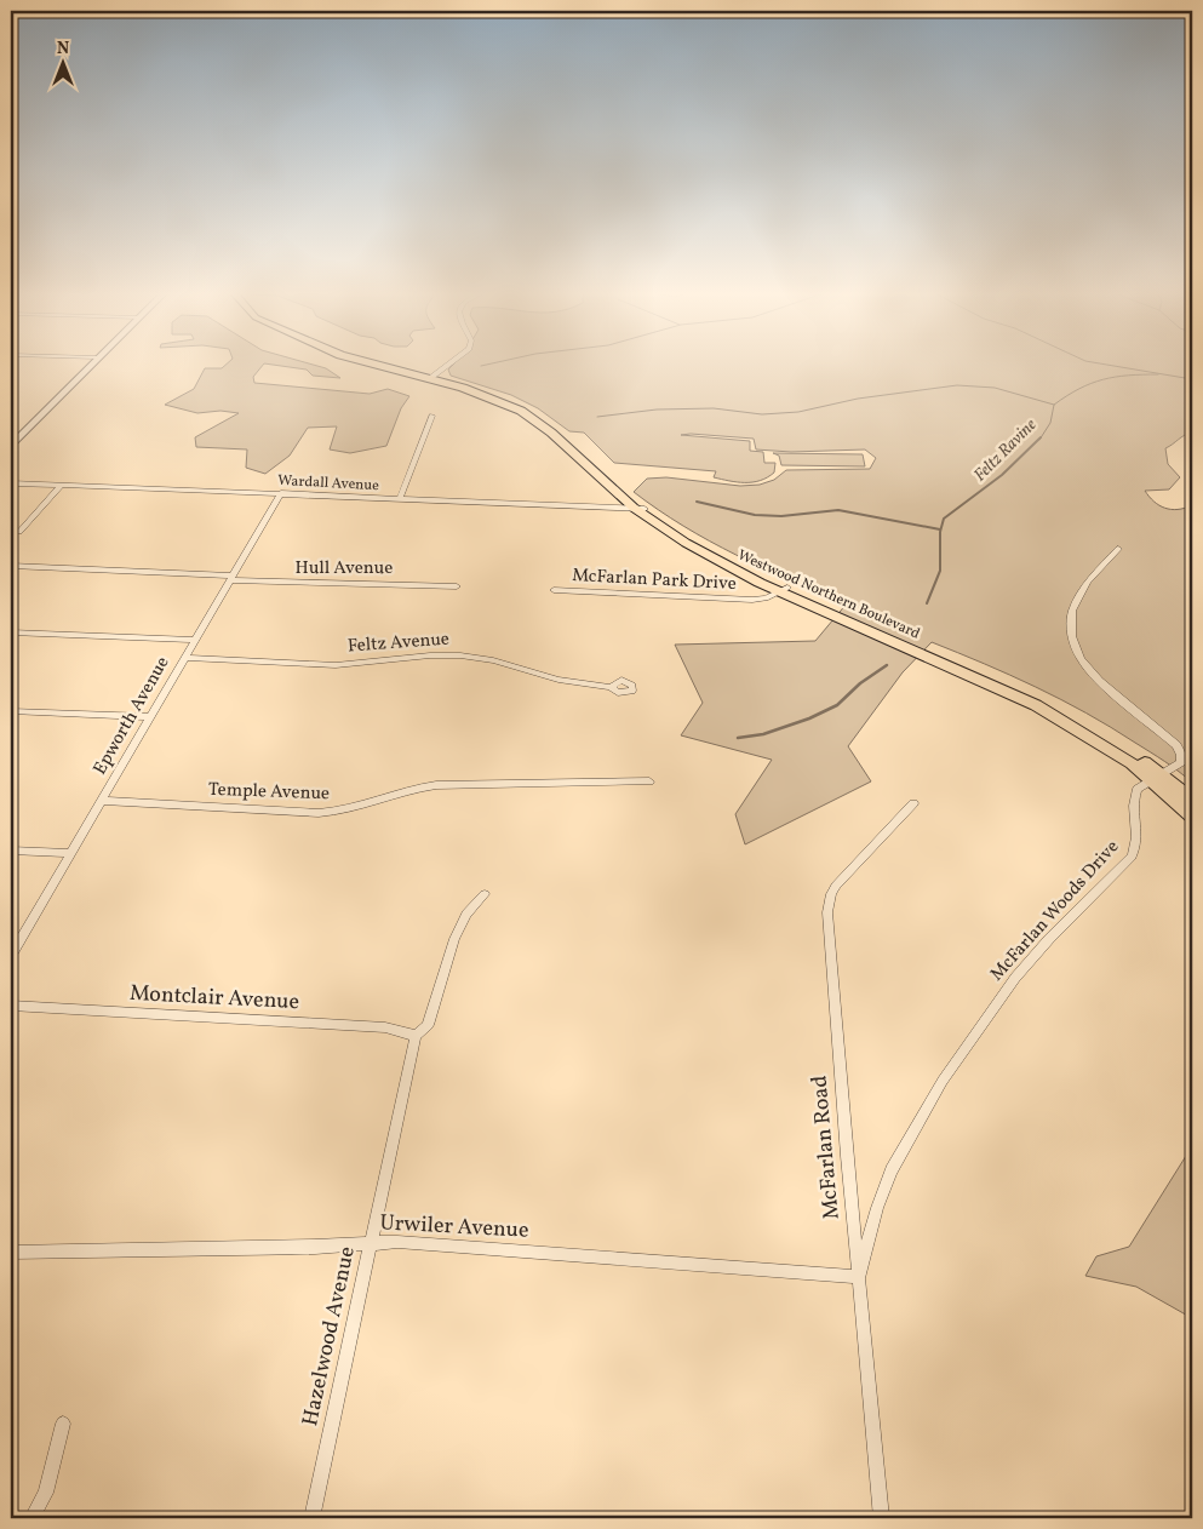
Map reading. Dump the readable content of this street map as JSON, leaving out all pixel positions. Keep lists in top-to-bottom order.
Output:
{
  "streets": {
    "main road": ["Westwood Northern Boulevard"],
    "street": [
      "Wardall Avenue",
      "Hull Avenue",
      "McFarlan Park Drive",
      "Feltz Avenue",
      "Epworth Avenue",
      "Temple Avenue",
      "McFarlan Woods Drive",
      "Montclair Avenue",
      "McFarlan Road",
      "Urwiler Avenue",
      "Hazelwood Avenue"
    ]
  },
  "crossings": [
    ["Wardall Avenue", "Westwood Northern Boulevard"],
    ["Wardall Avenue", "Epworth Avenue"],
    ["Hull Avenue", "Epworth Avenue"],
    ["McFarlan Park Drive", "Westwood Northern Boulevard"],
    ["Westwood Northern Boulevard", "McFarlan Woods Drive"],
    ["Feltz Avenue", "Epworth Avenue"],
    ["Epworth Avenue", "Temple Avenue"],
    ["McFarlan Woods Drive", "McFarlan Road"],
    ["McFarlan Woods Drive", "Urwiler Avenue"],
    ["Montclair Avenue", "Hazelwood Avenue"],
    ["McFarlan Road", "Urwiler Avenue"],
    ["Urwiler Avenue", "Hazelwood Avenue"]
  ],
  "water": ["Feltz Ravine"],
  "north": "top"
}
